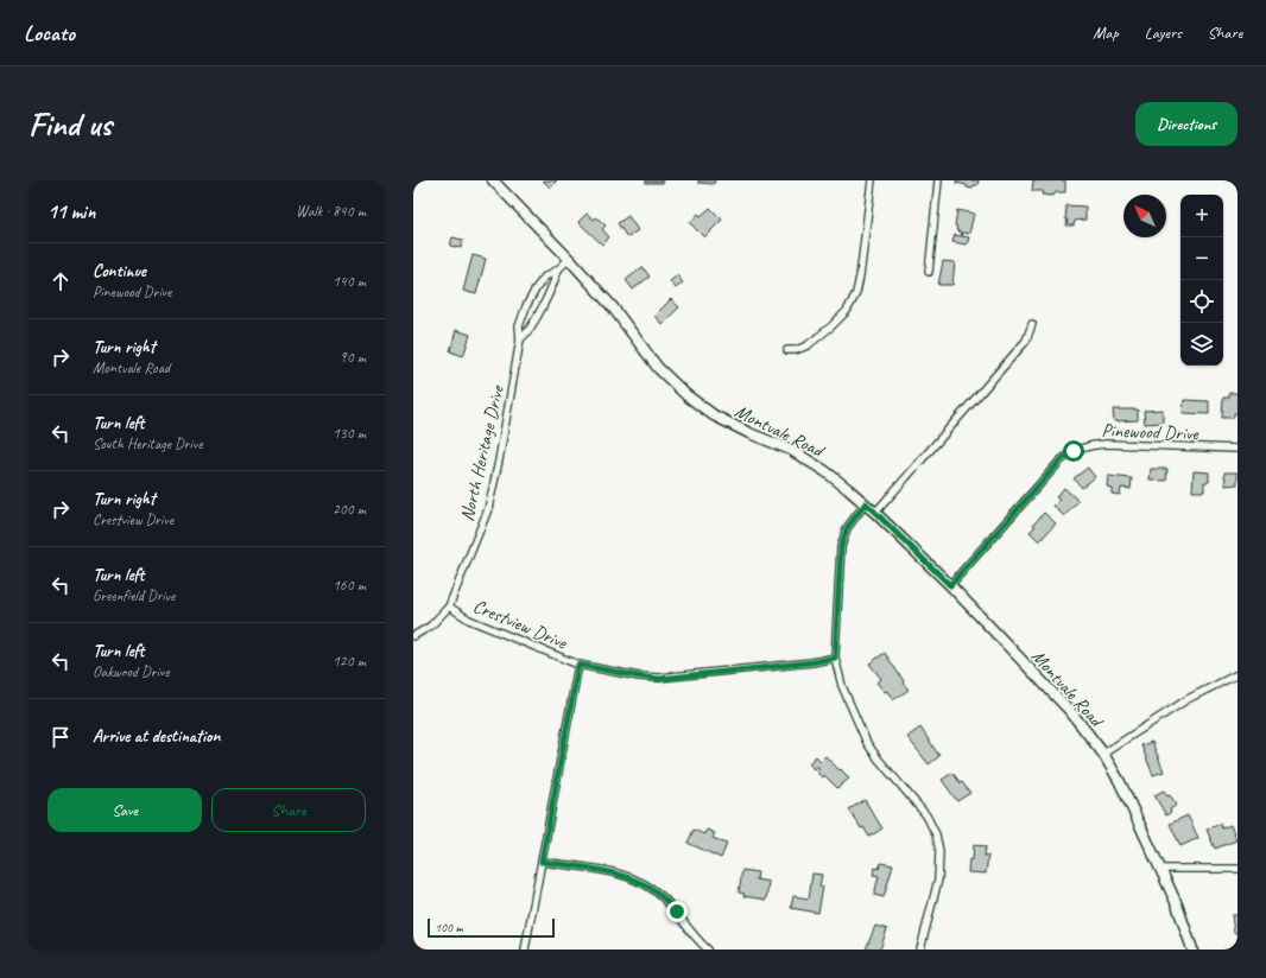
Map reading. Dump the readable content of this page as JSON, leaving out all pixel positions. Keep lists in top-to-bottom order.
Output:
{
  "streets": {
    "main road": ["Montvale Road"],
    "street": ["Pinewood Drive", "North Heritage Drive", "Crestview Drive"]
  },
  "crossings": [
    ["Montvale Road", "Pinewood Drive"],
    ["Montvale Road", "North Heritage Drive"],
    ["North Heritage Drive", "Crestview Drive"]
  ],
  "scale_bar": "100 m",
  "north": "top left",
  "page": {
    "header": "Locato",
    "nav": ["Map", "Layers", "Share"],
    "buttons": [
      "Directions",
      ["Save", "Share"]
    ],
    "title": "Find us",
    "heading": ["11 min", "Walk · 840 m"],
    "map_buttons": ["+", "−"],
    "list": [
      ["Continue", "Pinewood Drive", "140 m"],
      ["Turn right", "Montvale Road", "90 m"],
      ["Turn left", "South Heritage Drive", "130 m"],
      ["Turn right", "Crestview Drive", "200 m"],
      ["Turn left", "Greenfield Drive", "160 m"],
      ["Turn left", "Oakwood Drive", "120 m"],
      "Arrive at destination"
    ],
    "scale": "100 m"
  }
}
